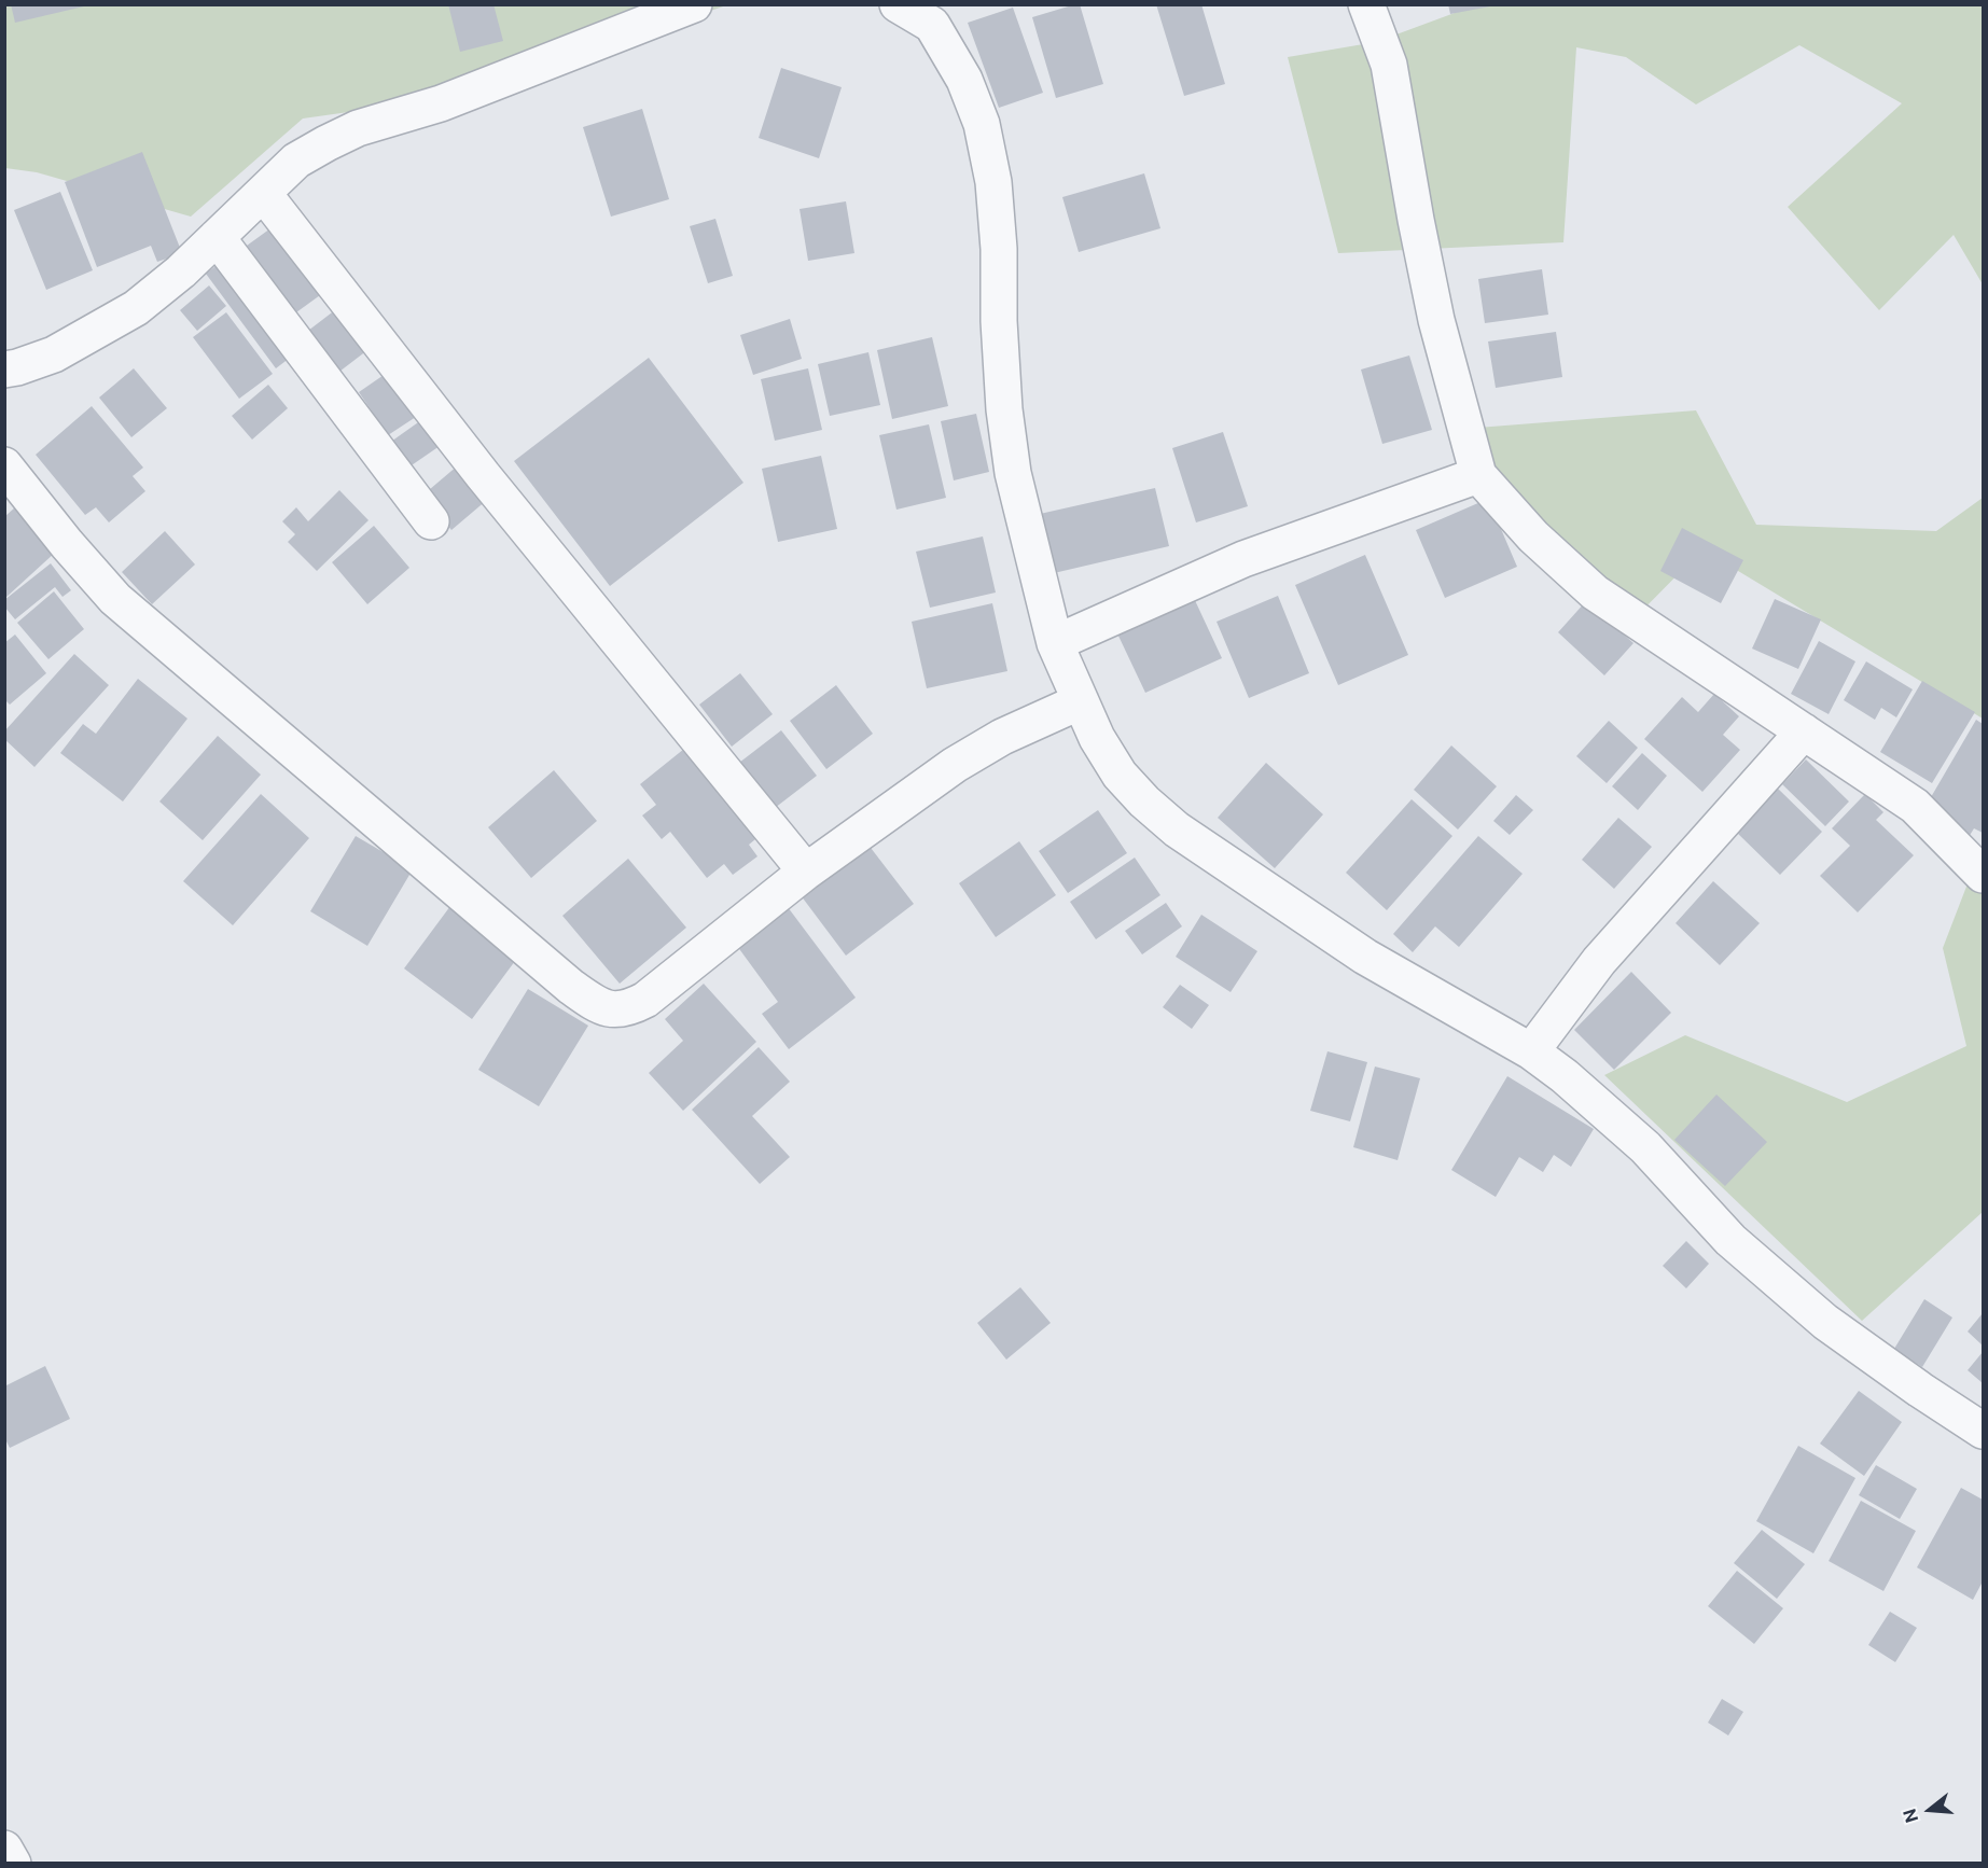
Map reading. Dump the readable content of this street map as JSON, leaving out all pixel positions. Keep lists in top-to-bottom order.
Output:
{
  "north": "left"
}
